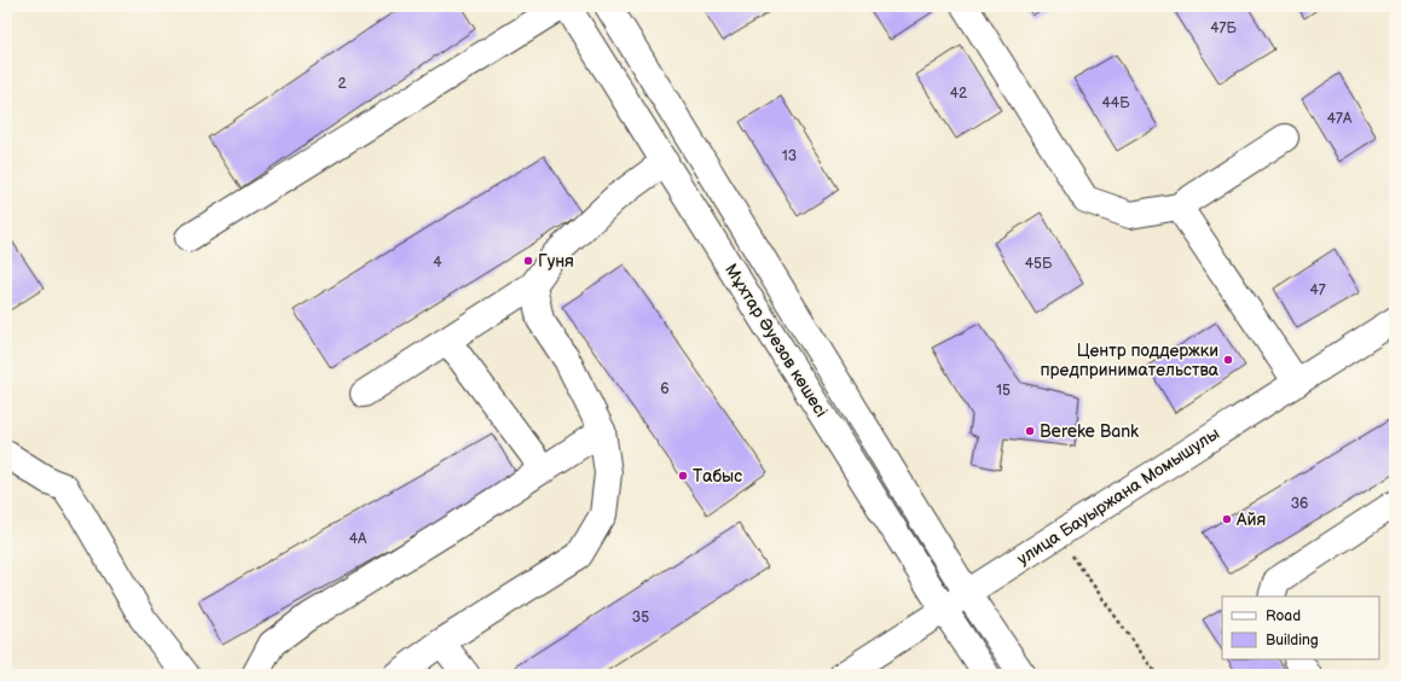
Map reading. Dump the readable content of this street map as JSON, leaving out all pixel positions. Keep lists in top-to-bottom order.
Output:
{
  "streets": {
    "street": ["Мұхтар Әуезов көшесі", "улица Бауыржана Момышулы"]
  },
  "crossings": [
    ["Мұхтар Әуезов көшесі", "улица Бауыржана Момышулы"]
  ],
  "places": [
    "Гуня",
    "Центр поддержки предпринимательства",
    "Bereke Bank",
    "Табыс",
    "Айя"
  ],
  "house_numbers": [
    "47Б",
    "2",
    "42",
    "44Б",
    "47А",
    "13",
    "4",
    "45Б",
    "47",
    "6",
    "15",
    "36",
    "4А",
    "35"
  ],
  "legend": ["Road", "Building"]
}
